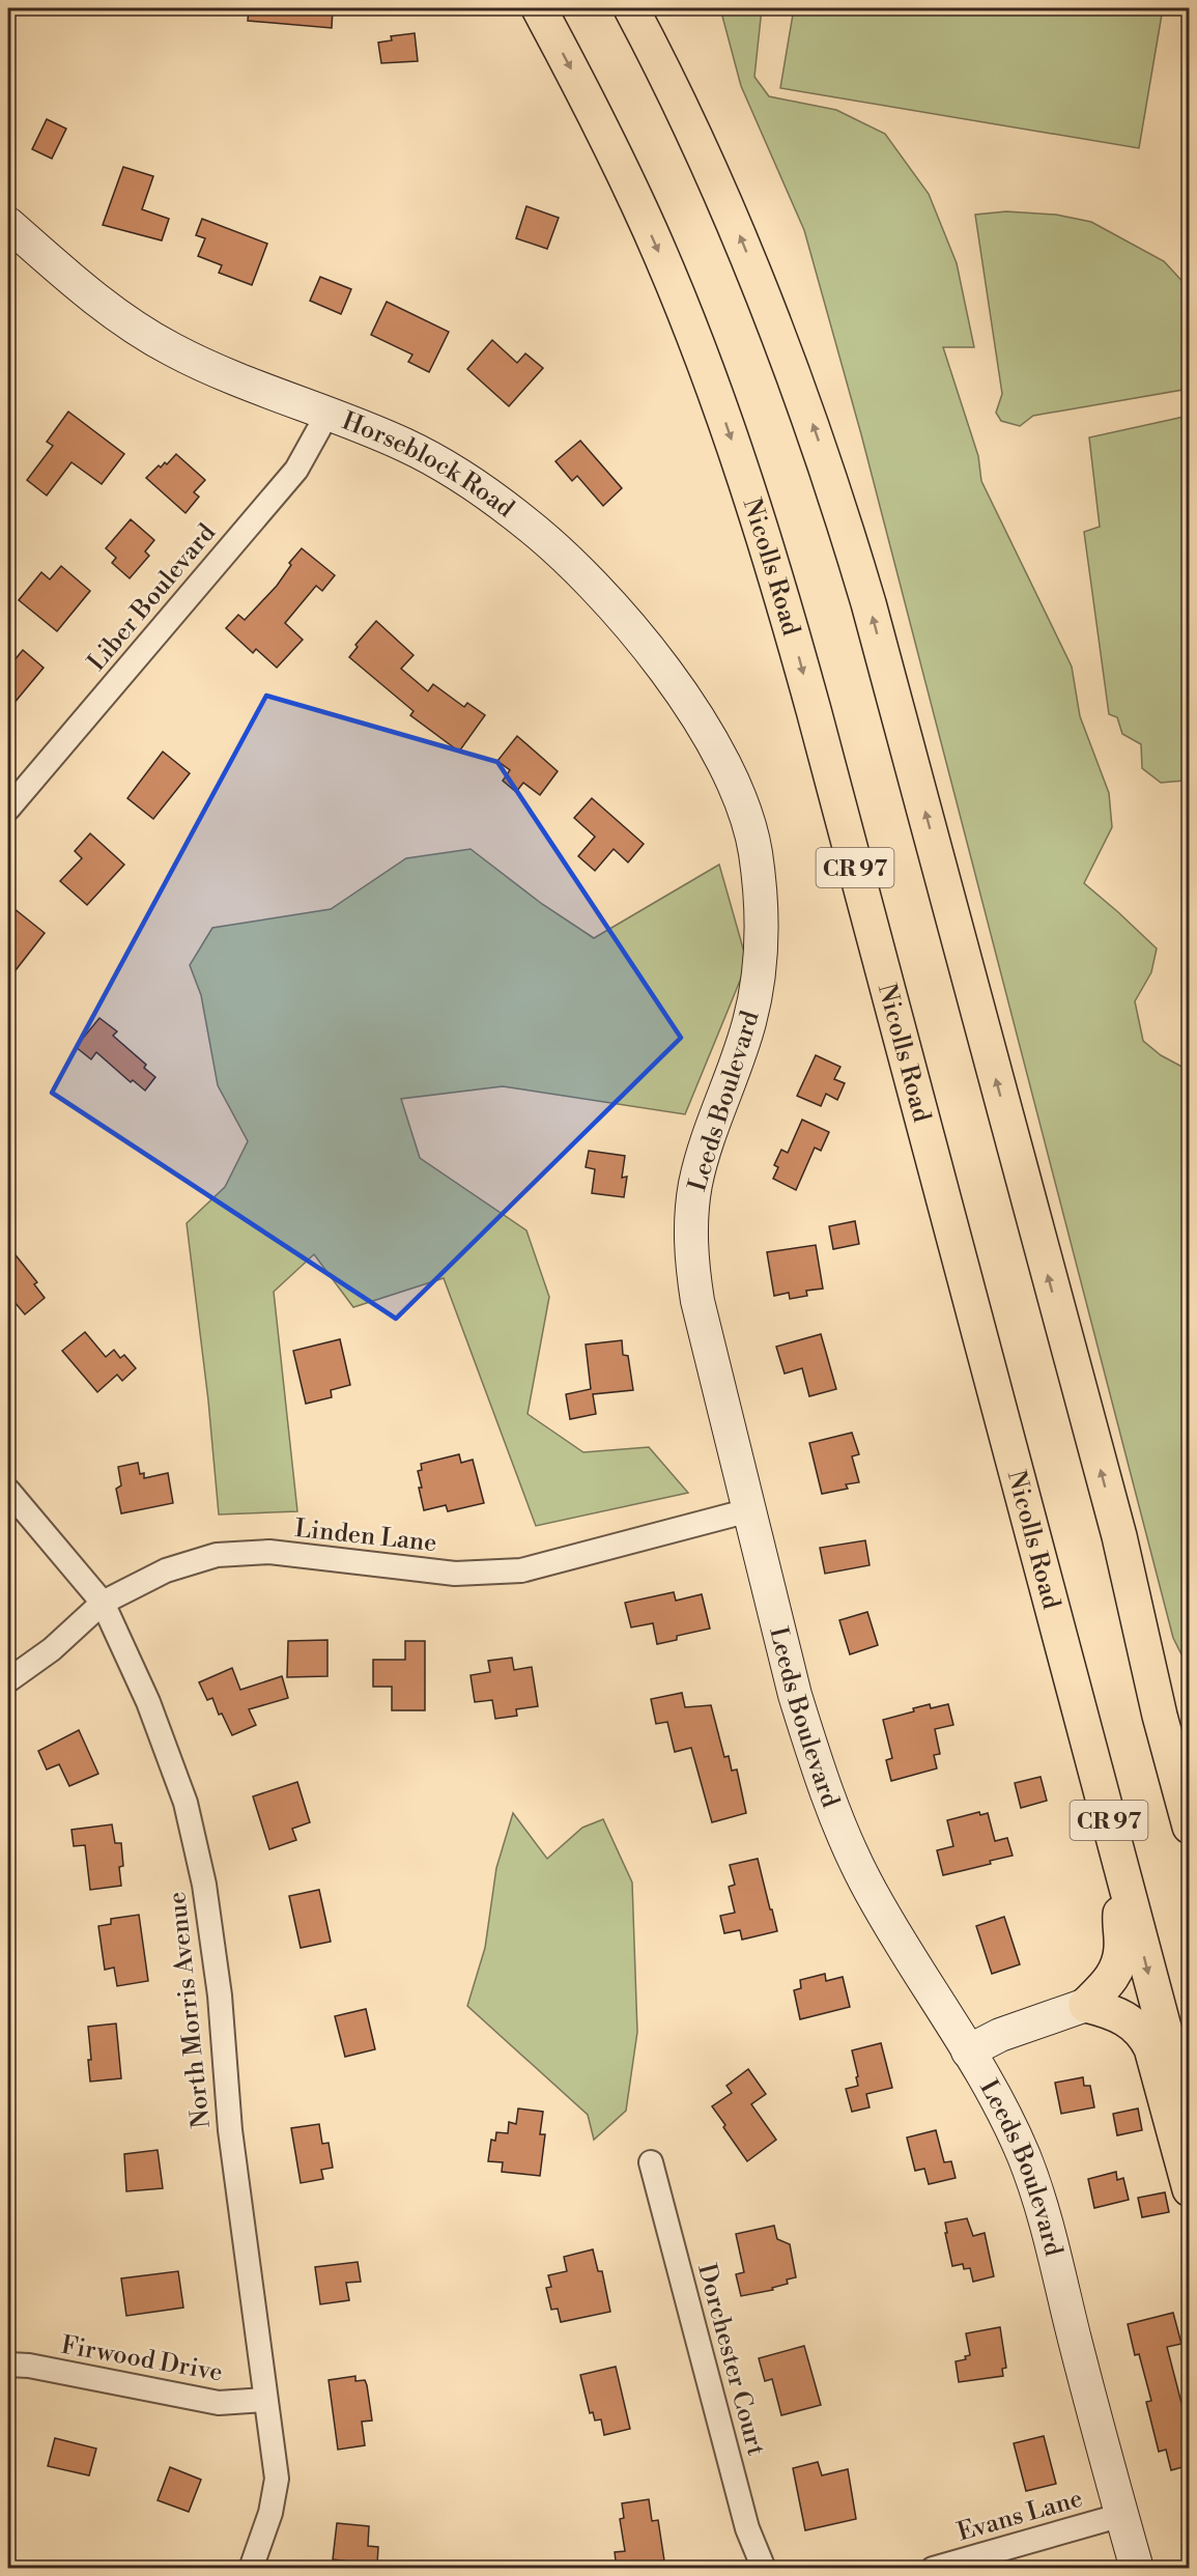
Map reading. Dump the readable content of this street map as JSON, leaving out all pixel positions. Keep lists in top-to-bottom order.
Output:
{
  "streets": {
    "highway": ["Nicolls Road", "CR 97"],
    "street": [
      "Horseblock Road",
      "Liber Boulevard",
      "Leeds Boulevard",
      "Linden Lane",
      "North Morris Avenue",
      "Firwood Drive",
      "Dorchester Court",
      "Evans Lane"
    ]
  },
  "crossings": [
    ["Horseblock Road", "Liber Boulevard"],
    ["Horseblock Road", "Leeds Boulevard"],
    ["Leeds Boulevard", "Linden Lane"],
    ["Leeds Boulevard", "Evans Lane"],
    ["Linden Lane", "North Morris Avenue"],
    ["North Morris Avenue", "Firwood Drive"]
  ]
}
